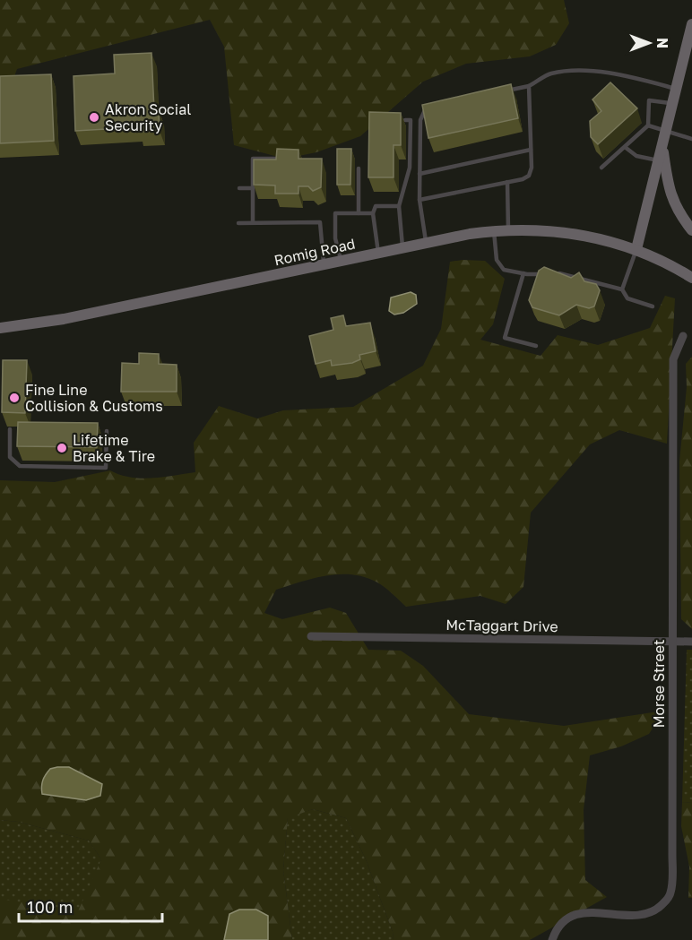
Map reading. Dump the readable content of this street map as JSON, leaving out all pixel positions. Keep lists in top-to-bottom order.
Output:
{
  "streets": {
    "street": ["Romig Road", "McTaggart Drive", "Morse Street"]
  },
  "crossings": [
    ["McTaggart Drive", "Morse Street"]
  ],
  "places": ["Akron Social Security", "Fine Line Collision & Customs", "Lifetime Brake & Tire"],
  "scale_bar": "100 m",
  "north": "right"
}
